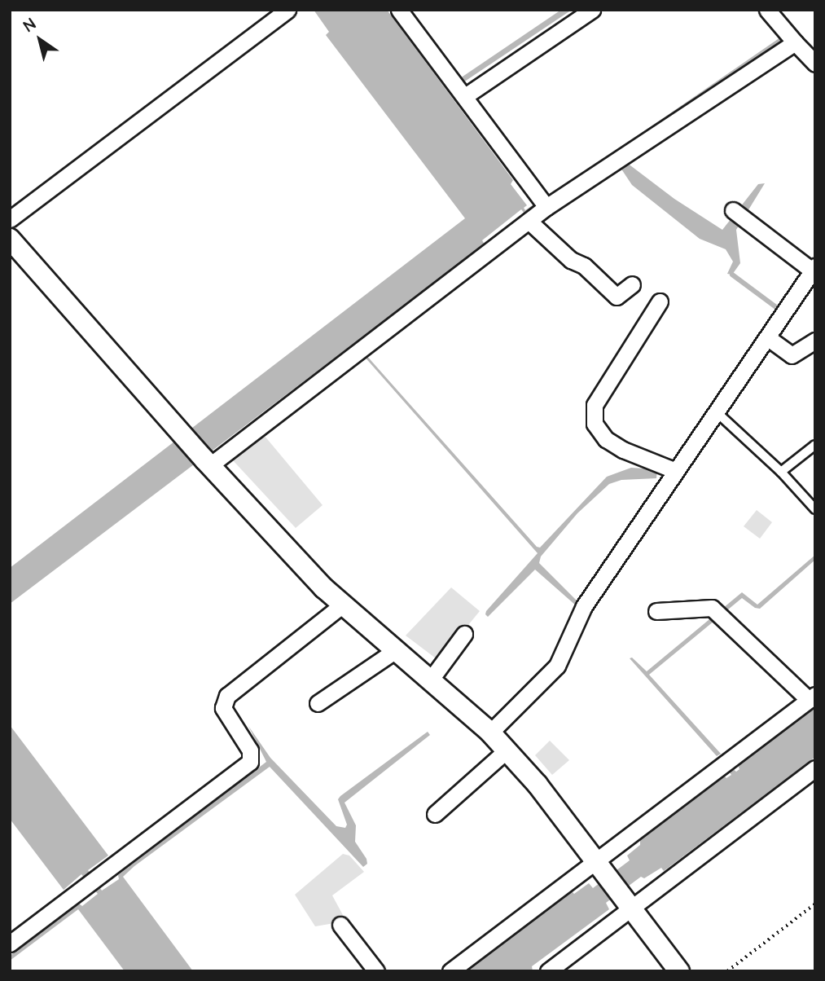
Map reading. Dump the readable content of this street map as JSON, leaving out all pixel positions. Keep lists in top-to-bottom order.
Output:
{
  "north": "top left"
}
